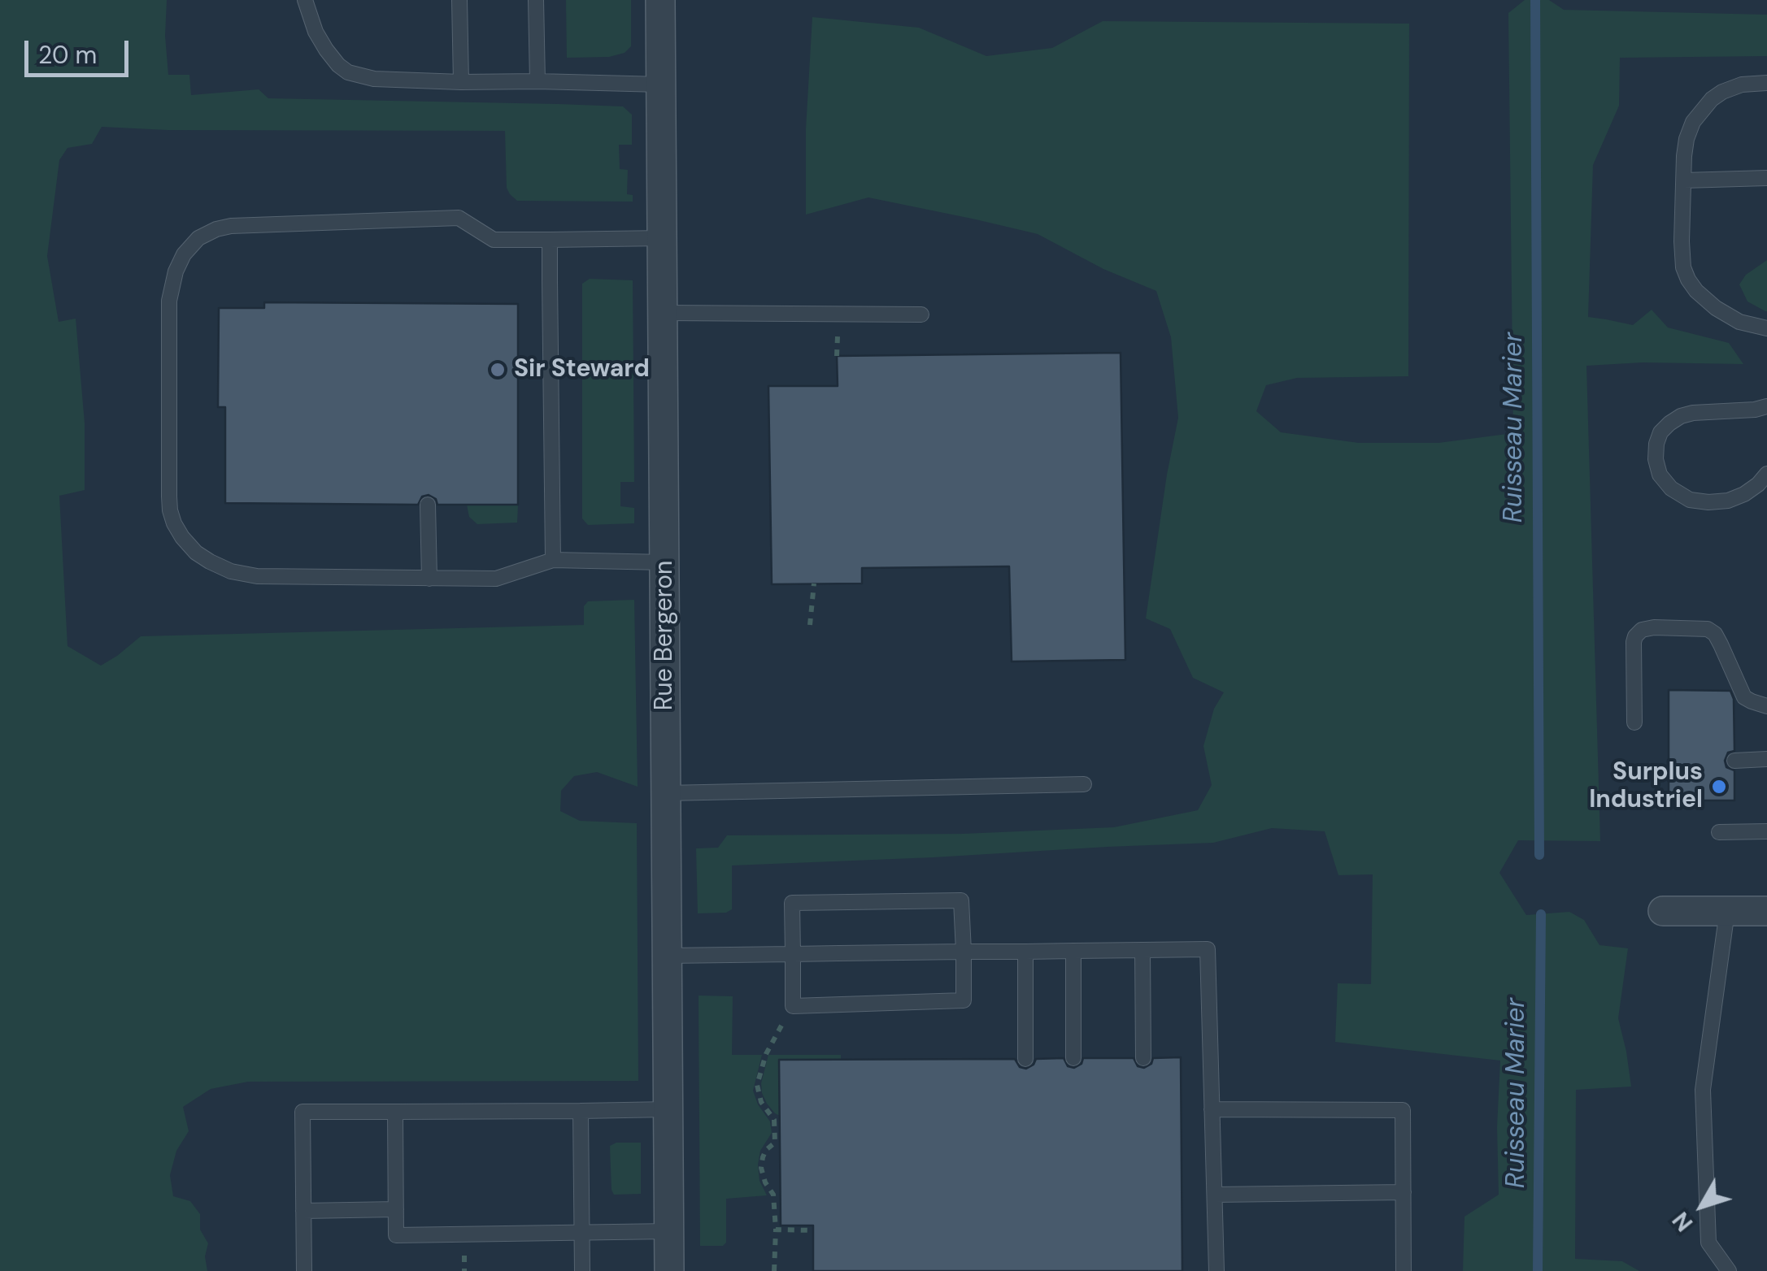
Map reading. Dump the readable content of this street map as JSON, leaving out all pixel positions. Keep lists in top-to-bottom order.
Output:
{
  "streets": {
    "street": ["Rue Bergeron"]
  },
  "water": ["Ruisseau Marier"],
  "places": ["Sir Steward", "Surplus Industriel"],
  "scale_bar": "20 m",
  "north": "bottom left"
}
